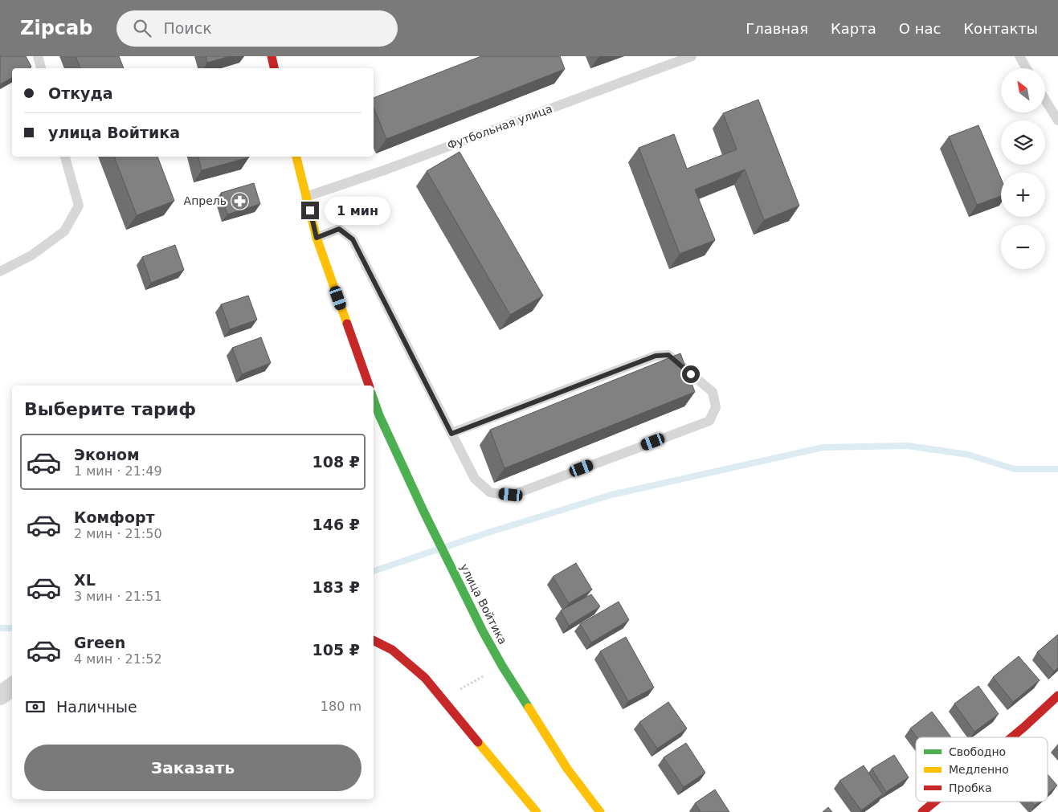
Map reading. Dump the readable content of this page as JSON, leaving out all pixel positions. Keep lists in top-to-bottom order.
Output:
{
  "streets": {
    "main road": ["улица Войтика"],
    "lane": ["Футбольная улица"]
  },
  "places": {
    "pharmacy": ["Апрель"]
  },
  "legend": ["Свободно", "Медленно", "Пробка"],
  "north": "top left",
  "page": {
    "header": "Zipcab",
    "search": "Поиск",
    "nav": [
      "Главная",
      "Карта",
      "О нас",
      "Контакты"
    ],
    "map_buttons": ["+", "−"],
    "banner": ["Откуда", "улица Войтика"],
    "bubble": "1 мин",
    "heading": "Выберите тариф",
    "list": [
      {
        "name": "Эконом",
        "note": "1 мин · 21:49",
        "value": "108 ₽"
      },
      {
        "name": "Комфорт",
        "note": "2 мин · 21:50",
        "value": "146 ₽"
      },
      {
        "name": "XL",
        "note": "3 мин · 21:51",
        "value": "183 ₽"
      },
      {
        "name": "Green",
        "note": "4 мин · 21:52",
        "value": "105 ₽"
      }
    ],
    "pay": ["Наличные", "180 m"],
    "buttons": "Заказать"
  }
}
